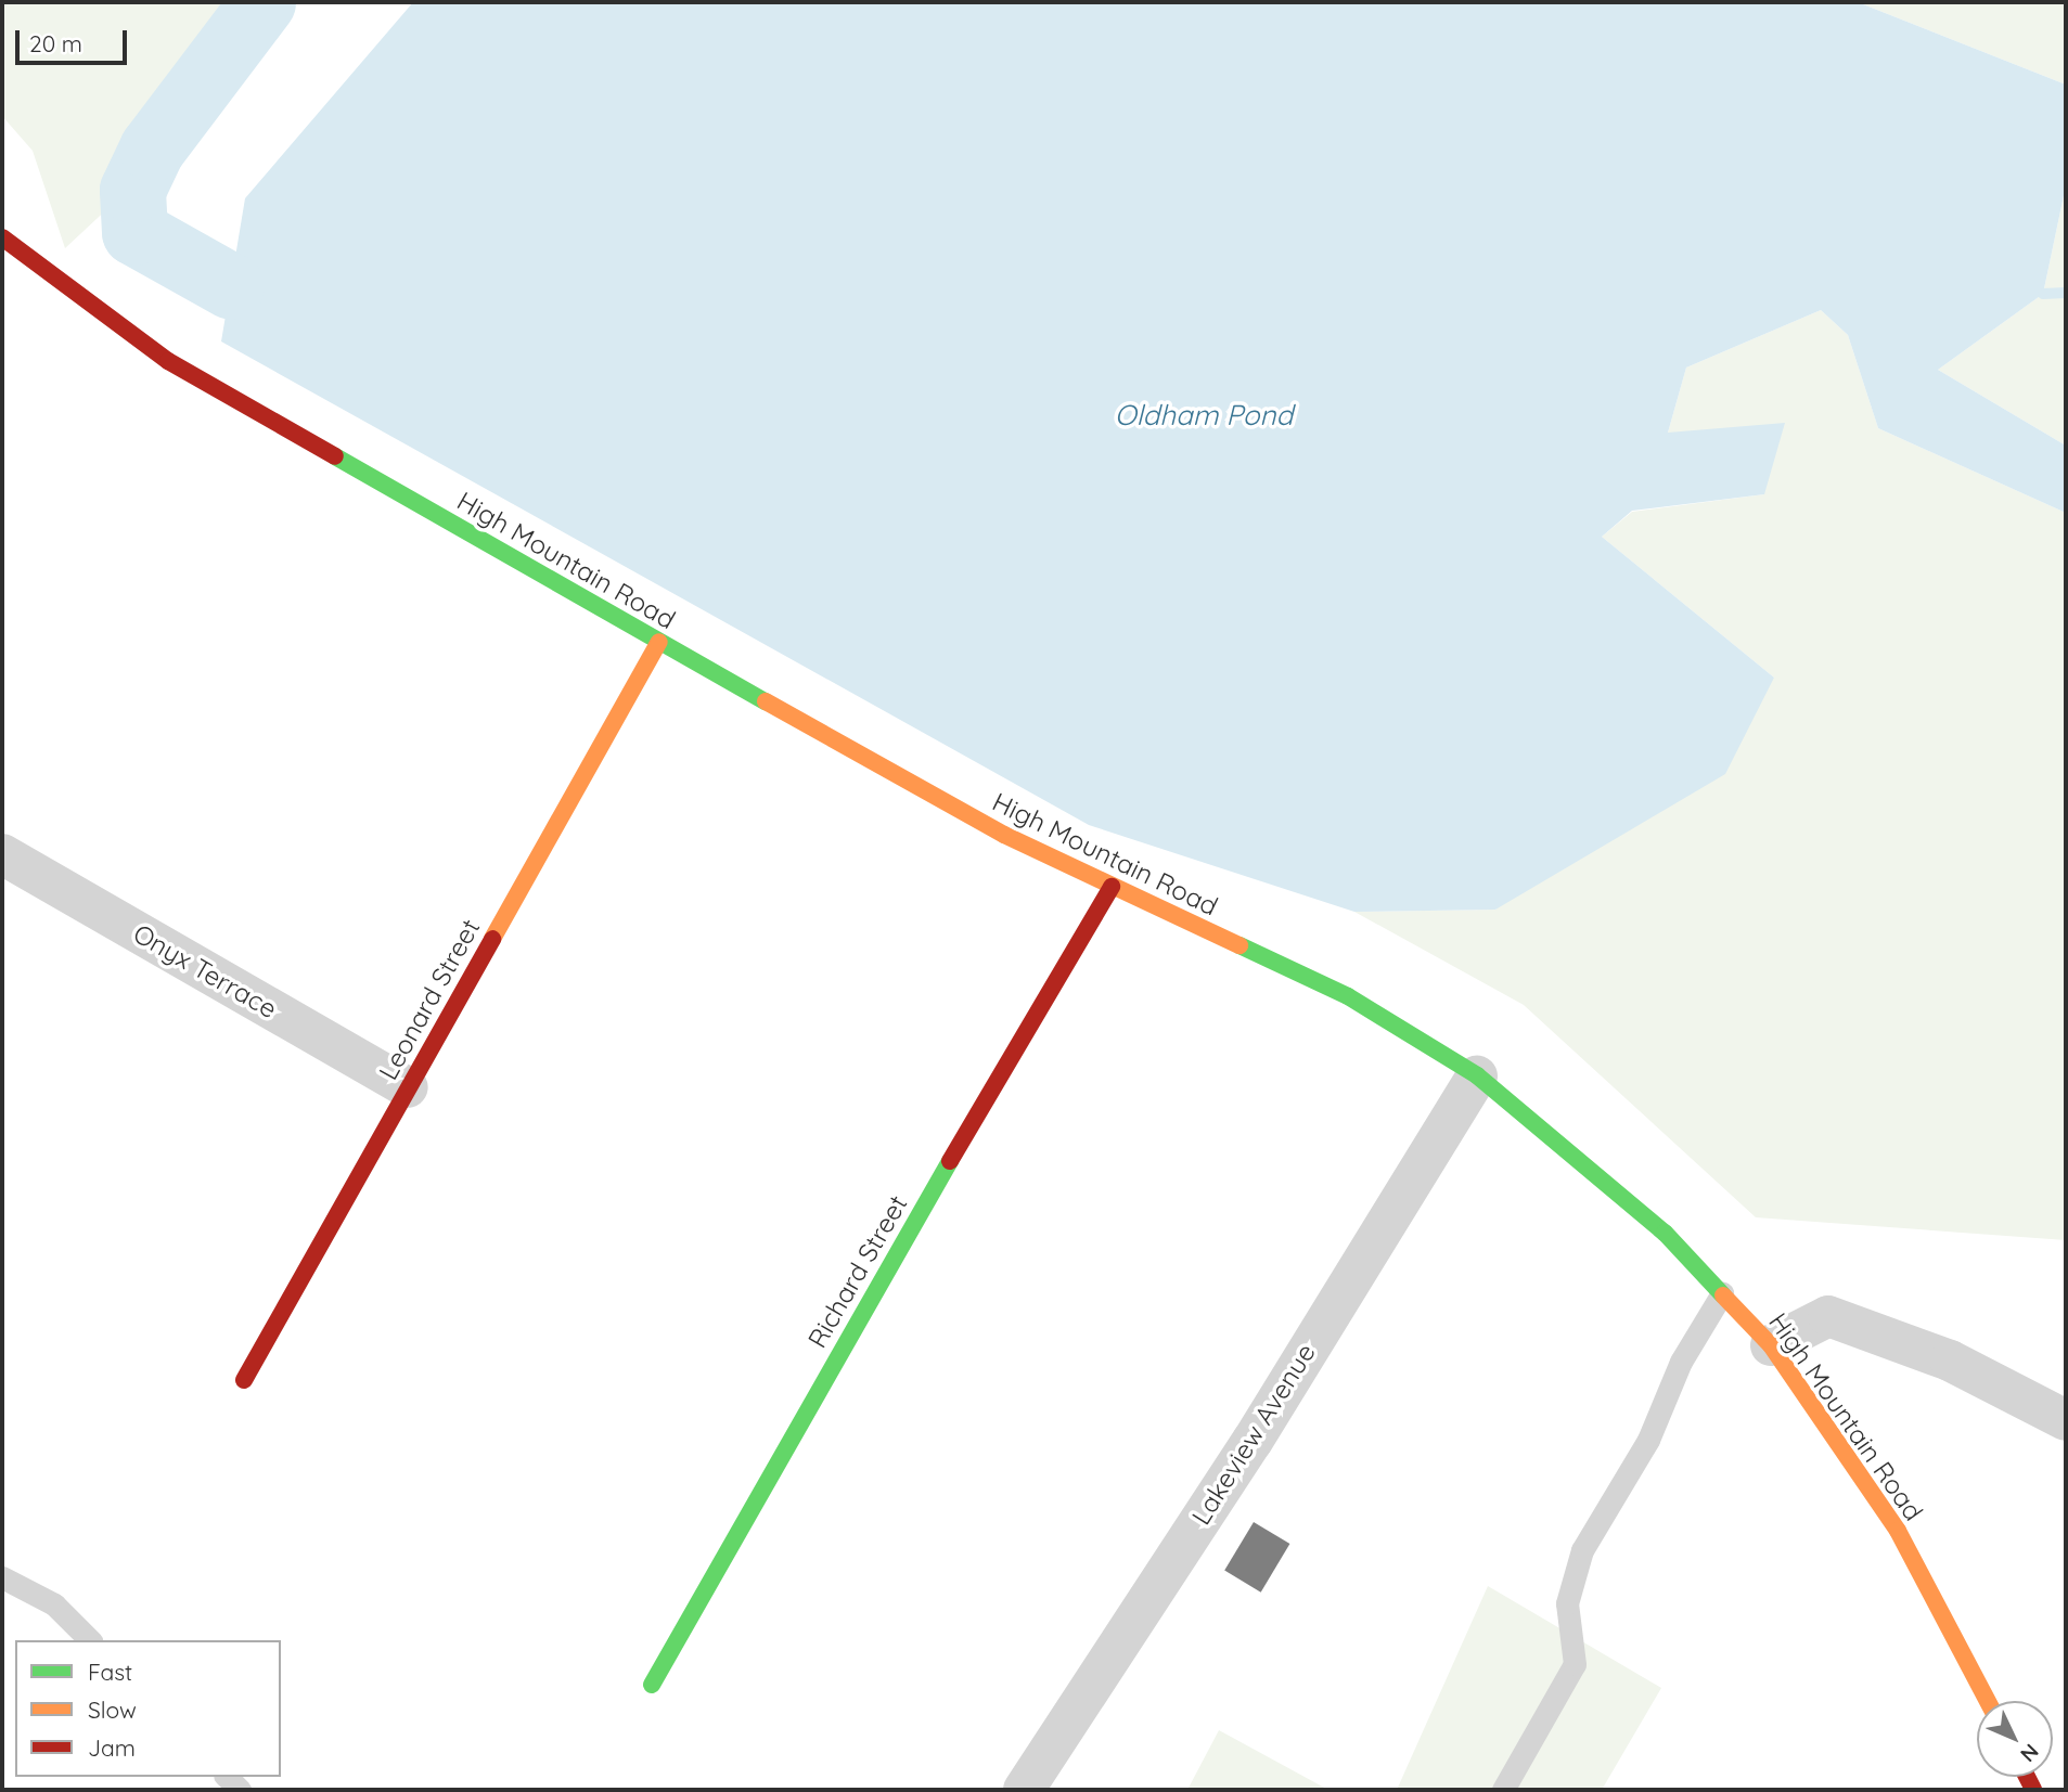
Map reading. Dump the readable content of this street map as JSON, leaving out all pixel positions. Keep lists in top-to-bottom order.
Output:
{
  "streets": {
    "street": [
      "High Mountain Road",
      "Onyx Terrace",
      "Leonard Street",
      "Richard Street",
      "Lakeview Avenue"
    ]
  },
  "crossings": [
    ["High Mountain Road", "Leonard Street"],
    ["High Mountain Road", "Richard Street"],
    ["High Mountain Road", "Lakeview Avenue"],
    ["Onyx Terrace", "Leonard Street"]
  ],
  "water": ["Oldham Pond"],
  "legend": ["Fast", "Slow", "Jam"],
  "scale_bar": "20 m",
  "north": "bottom right"
}
